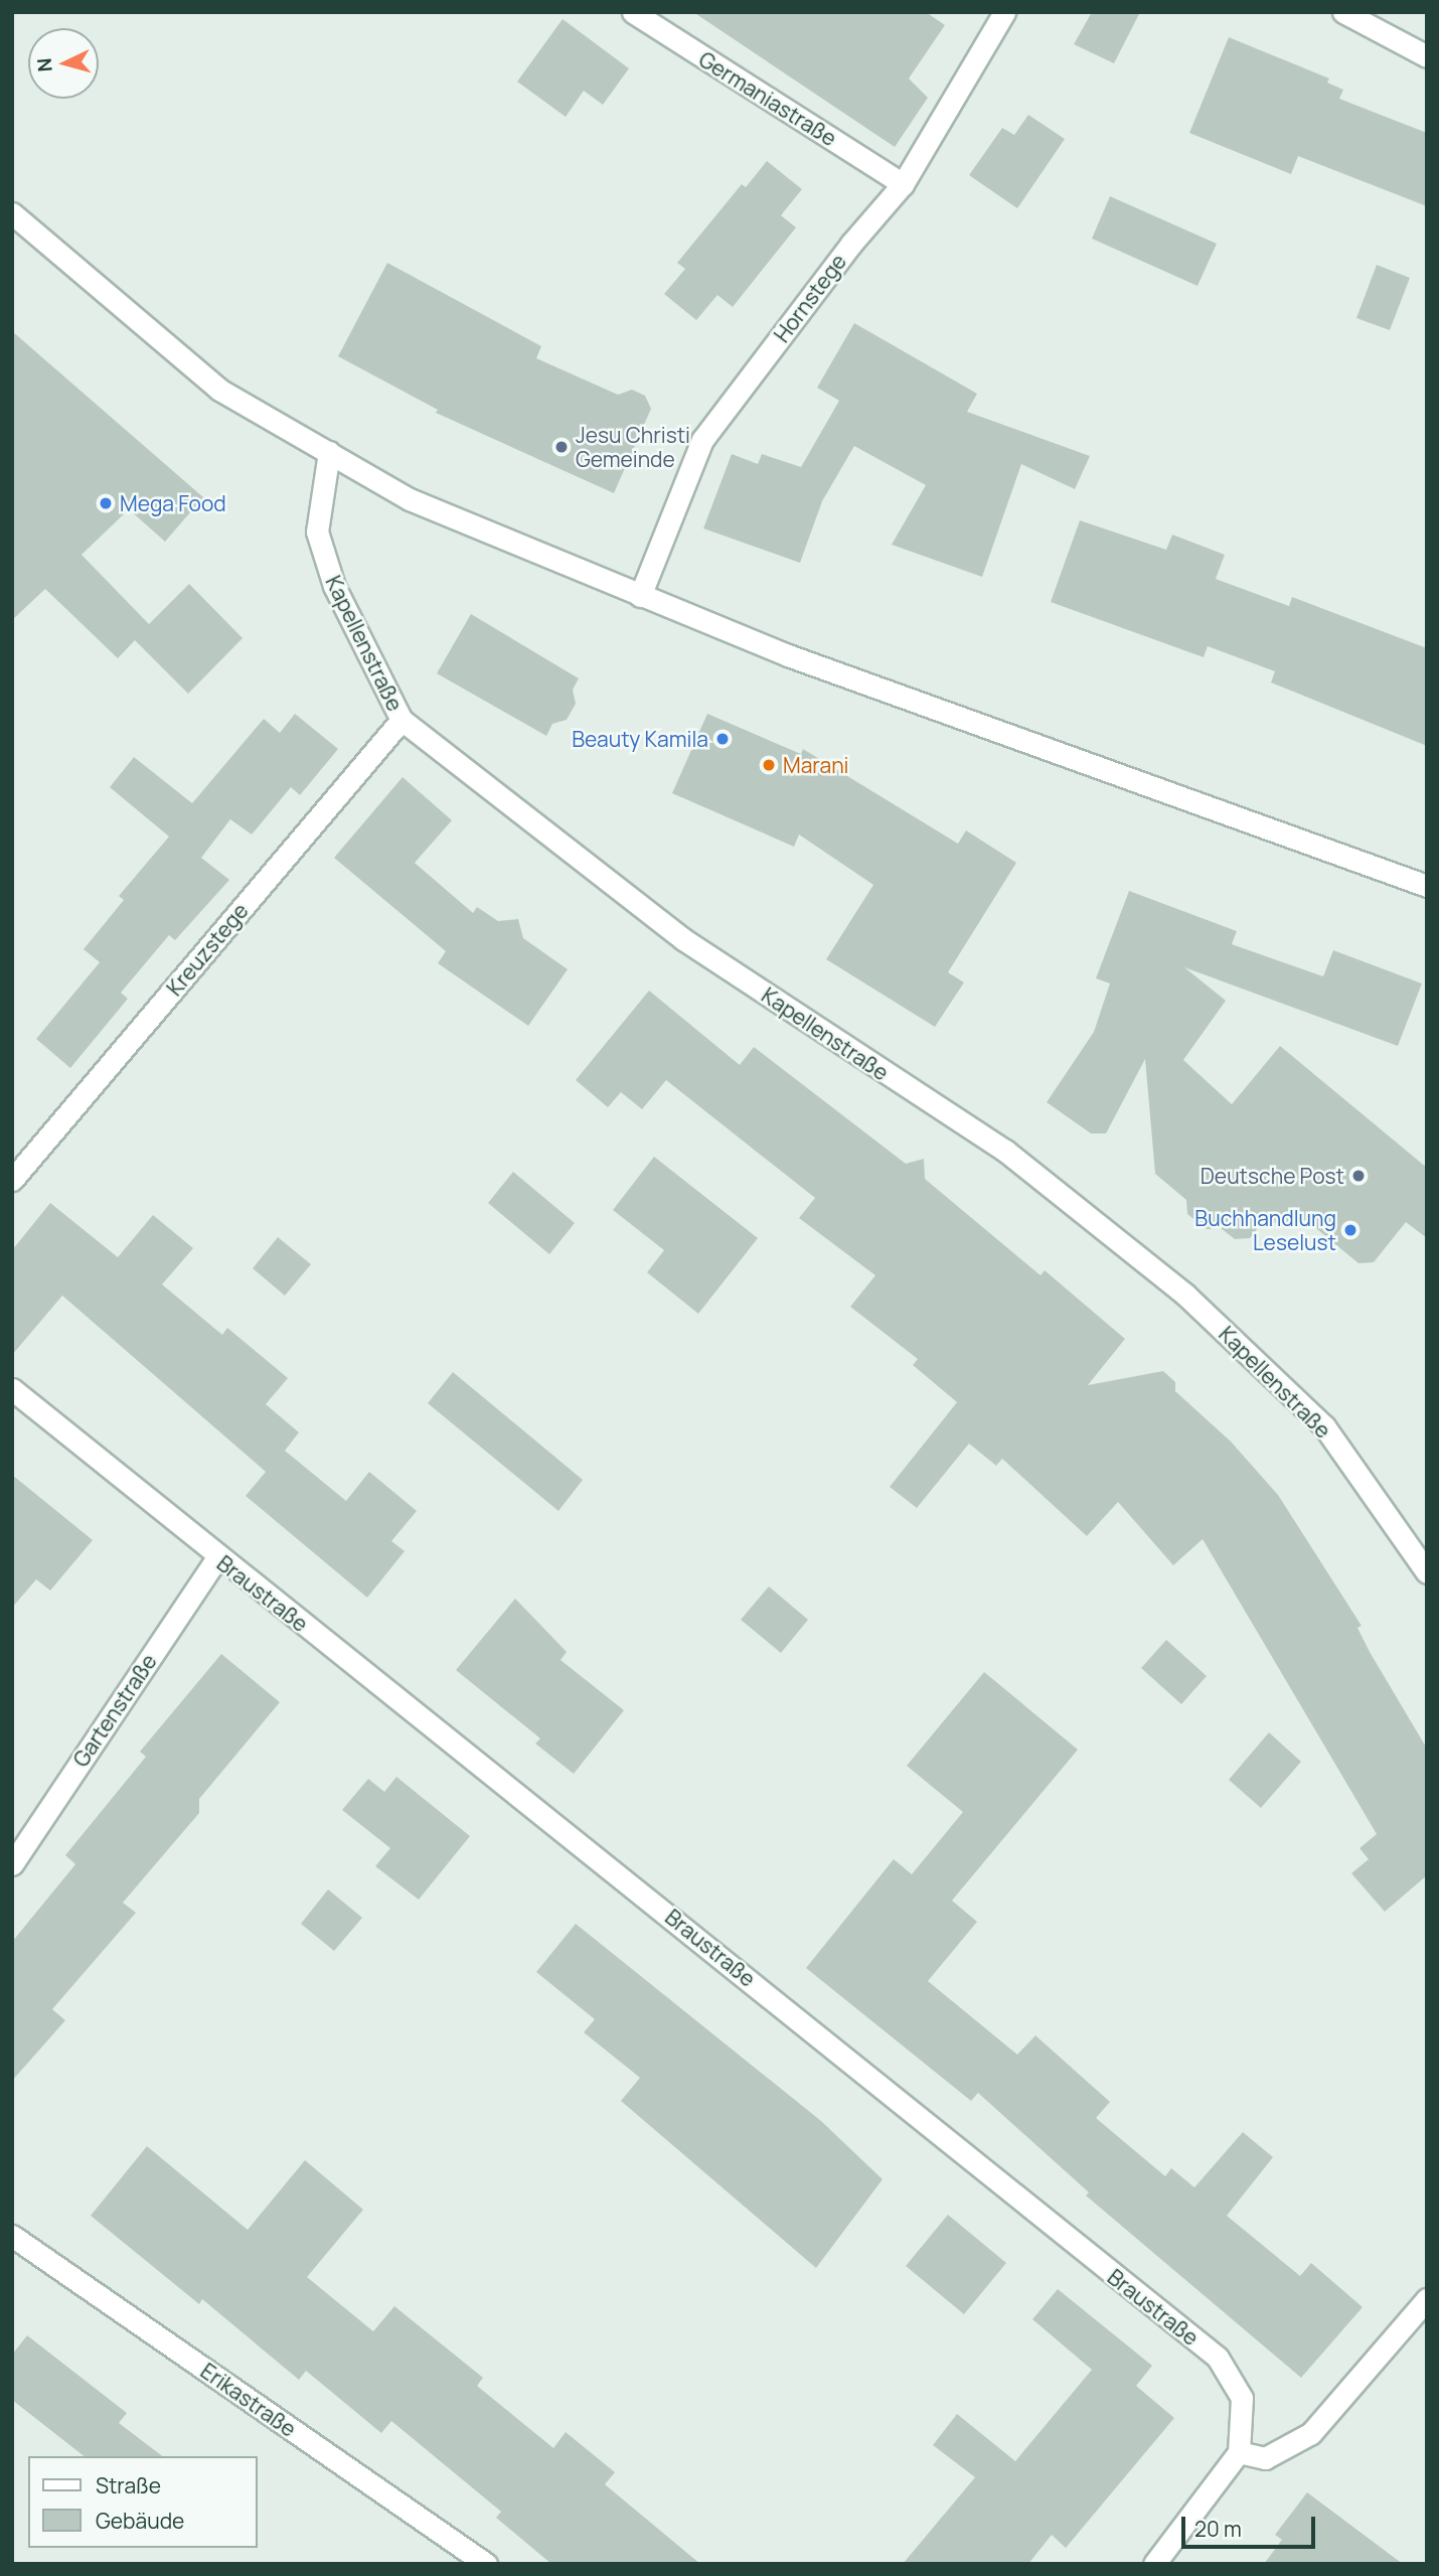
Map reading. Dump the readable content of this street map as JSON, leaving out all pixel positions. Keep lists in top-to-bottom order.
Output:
{
  "streets": {
    "street": [
      "Germaniastraße",
      "Hornstege",
      "Kapellenstraße",
      "Kreuzstege",
      "Braustraße",
      "Gartenstraße",
      "Erikastraße"
    ]
  },
  "crossings": [
    ["Germaniastraße", "Hornstege"],
    ["Kapellenstraße", "Kreuzstege"],
    ["Braustraße", "Gartenstraße"]
  ],
  "places": [
    "Jesu Christi Gemeinde",
    "Mega Food",
    "Beauty Kamila",
    "Marani",
    "Deutsche Post",
    "Buchhandlung Leselust"
  ],
  "legend": ["Straße", "Gebäude"],
  "scale_bar": "20 m",
  "north": "left"
}
